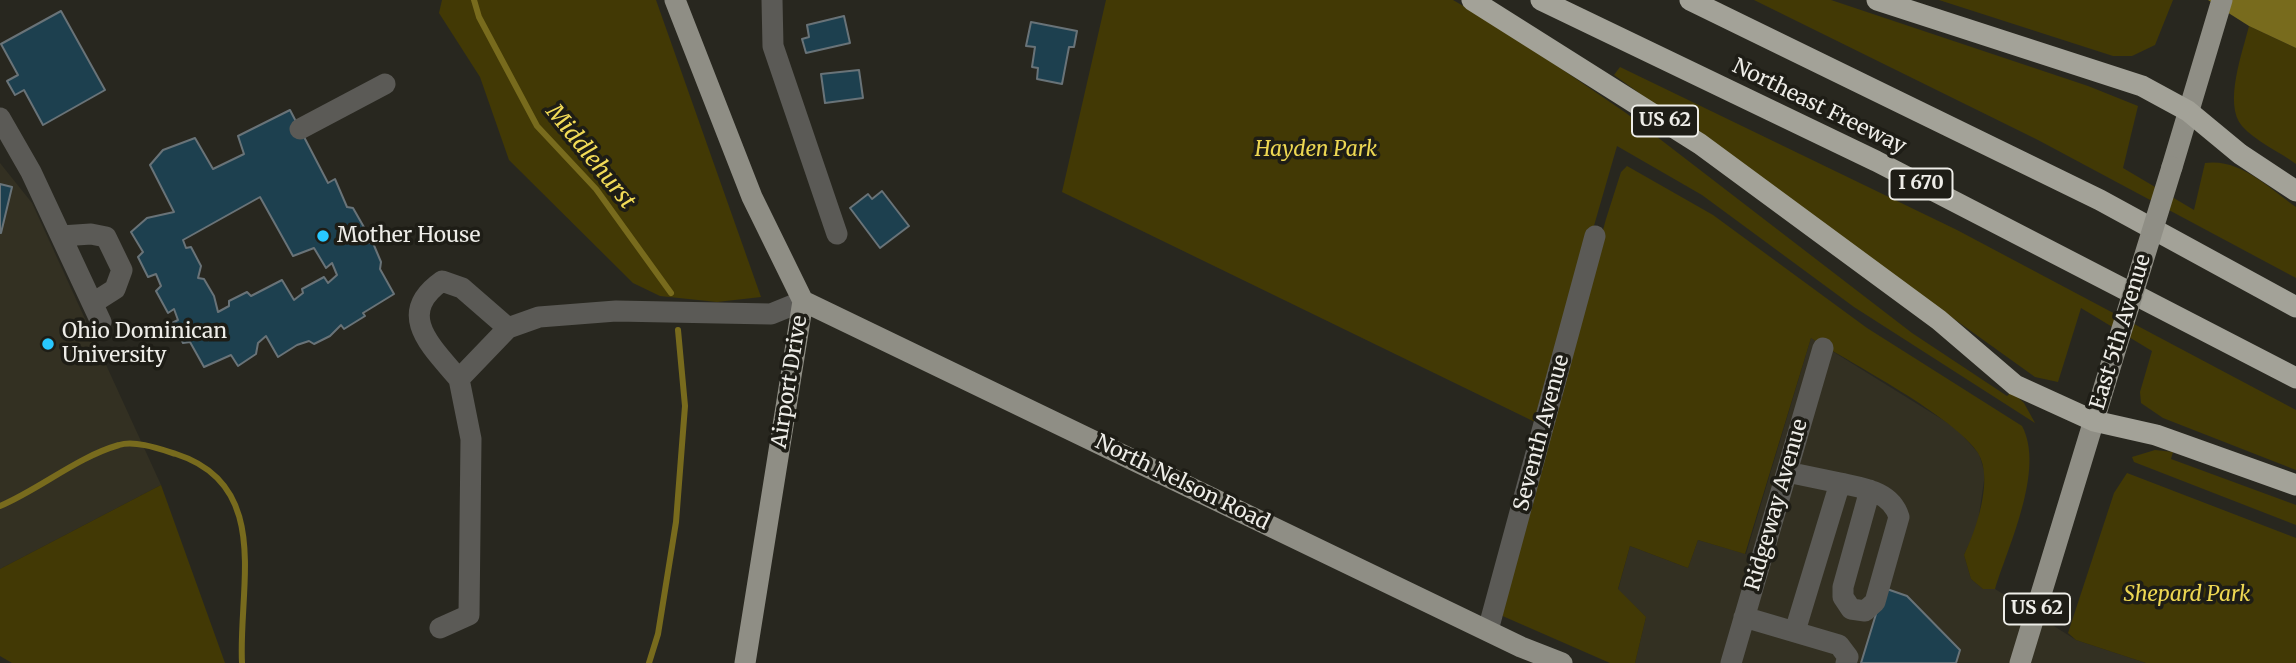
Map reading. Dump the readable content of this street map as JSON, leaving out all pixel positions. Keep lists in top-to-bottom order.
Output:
{
  "streets": {
    "highway": ["Northeast Freeway", "US 62", "I 670"],
    "main road": ["East 5th Avenue", "Airport Drive", "North Nelson Road"],
    "street": ["Seventh Avenue", "Ridgeway Avenue"]
  },
  "crossings": [
    ["US 62", "East 5th Avenue"],
    ["Airport Drive", "North Nelson Road"],
    ["Seventh Avenue", "North Nelson Road"]
  ],
  "water": ["Middlehurst"],
  "parks": ["Hayden Park", "Shepard Park"],
  "places": ["Mother House", "Ohio Dominican University"]
}
